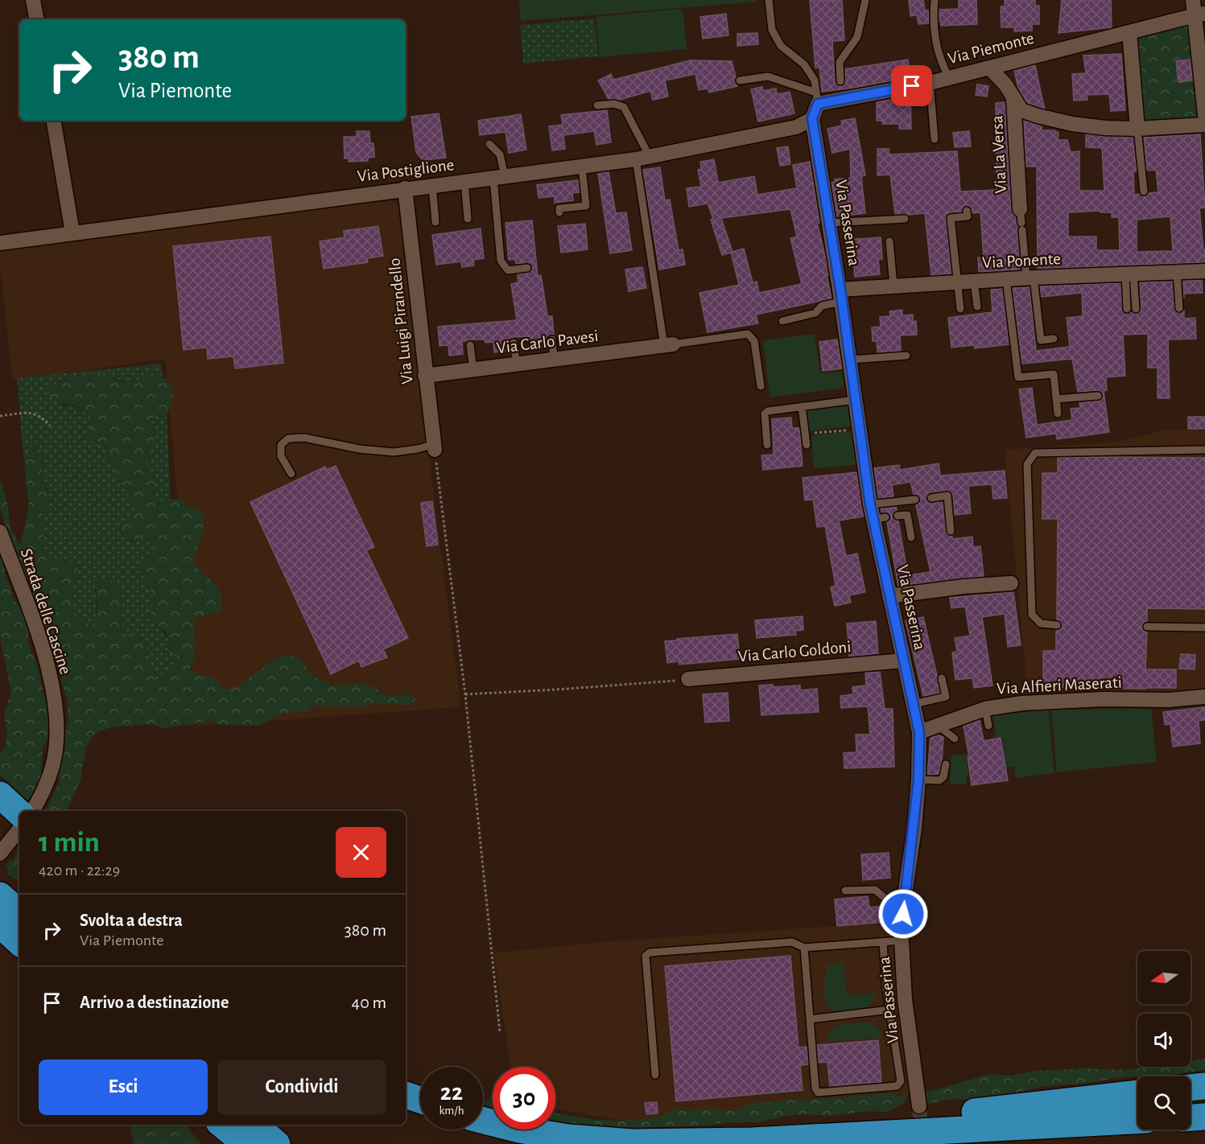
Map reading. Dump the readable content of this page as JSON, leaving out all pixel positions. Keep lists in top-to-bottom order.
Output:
{
  "streets": {
    "street": [
      "Via Piemonte",
      "Via La Versa",
      "Via Postiglione",
      "Via Passerina",
      "Via Ponente",
      "Via Luigi Pirandello",
      "Via Carlo Pavesi",
      "Strada delle Cascine",
      "Via Carlo Goldoni",
      "Via Alfieri Maserati"
    ]
  },
  "crossings": [
    ["Via Postiglione", "Via Passerina"],
    ["Via Postiglione", "Via Luigi Pirandello"],
    ["Via Passerina", "Via Ponente"],
    ["Via Passerina", "Via Carlo Goldoni"],
    ["Via Passerina", "Via Alfieri Maserati"],
    ["Via Luigi Pirandello", "Via Carlo Pavesi"]
  ],
  "north": "left",
  "page": {
    "turn": ["380 m", "Via Piemonte"],
    "heading": ["1 min", "420 m · 22:29"],
    "list": [
      {
        "name": "Svolta a destra",
        "note": "Via Piemonte",
        "value": "380 m"
      },
      {
        "name": "Arrivo a destinazione",
        "value": "40 m"
      }
    ],
    "buttons": ["Esci", "Condividi"],
    "speed": "22 km/h",
    "limit": "30"
  }
}
